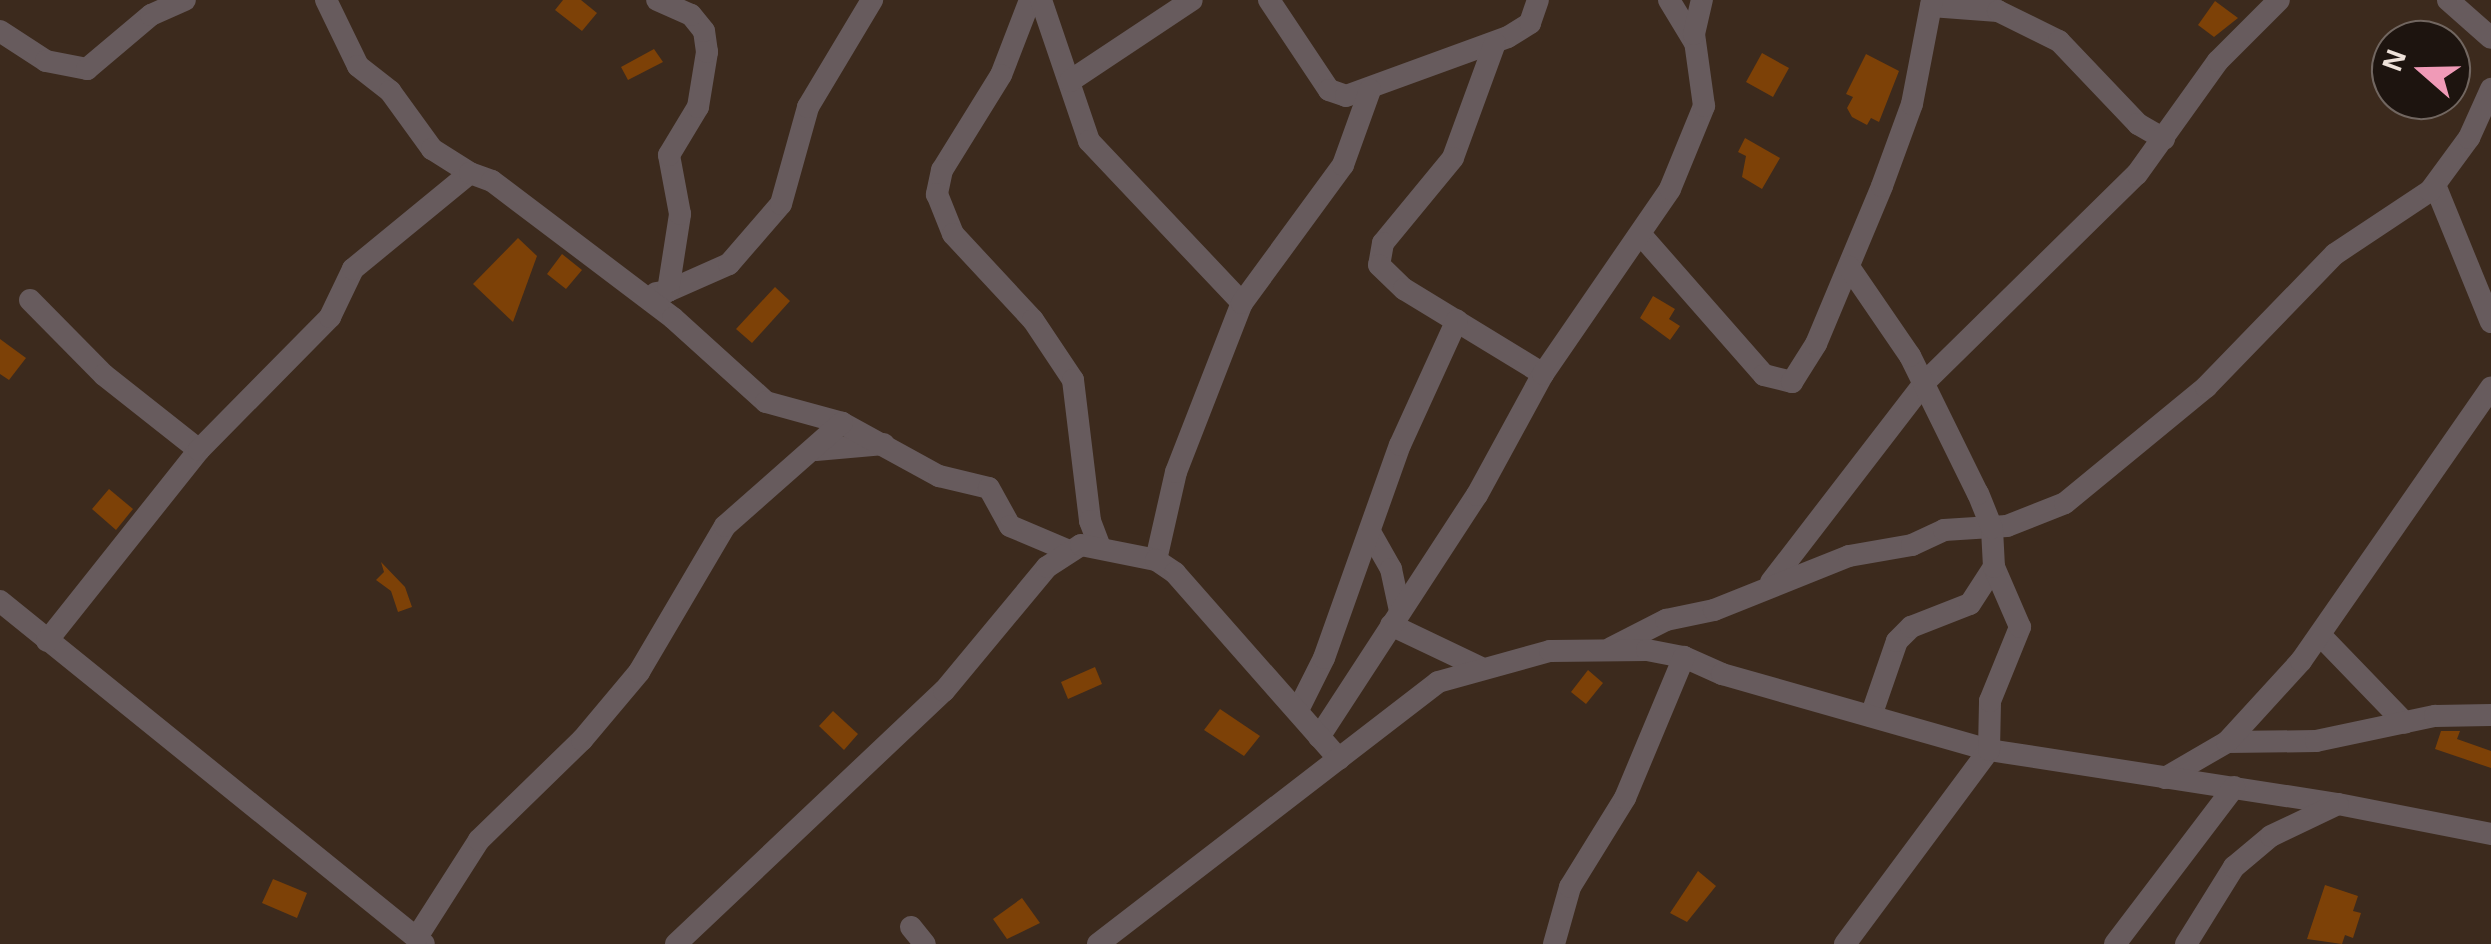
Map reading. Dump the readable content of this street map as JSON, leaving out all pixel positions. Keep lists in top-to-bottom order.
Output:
{
  "north": "left"
}
